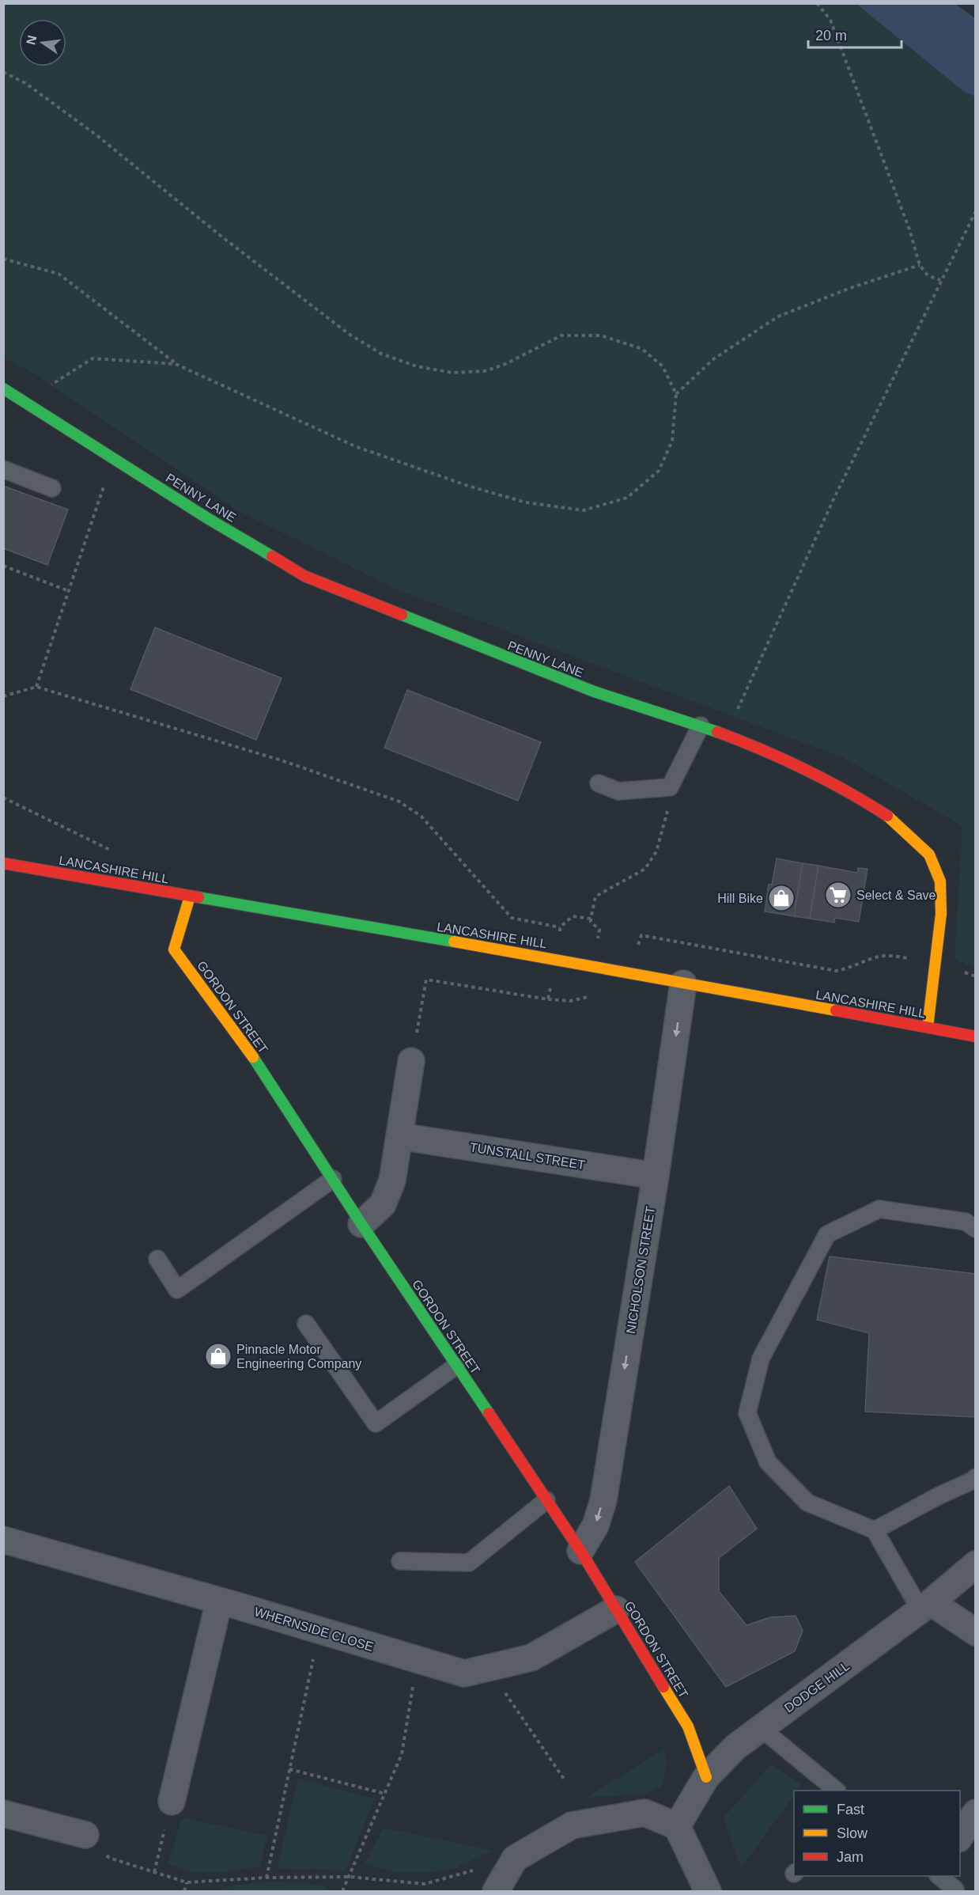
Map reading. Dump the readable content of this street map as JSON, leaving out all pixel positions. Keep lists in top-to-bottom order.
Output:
{
  "streets": {
    "street": [
      "PENNY LANE",
      "LANCASHIRE HILL",
      "GORDON STREET",
      "TUNSTALL STREET",
      "NICHOLSON STREET",
      "WHERNSIDE CLOSE",
      "DODGE HILL"
    ]
  },
  "crossings": [
    ["PENNY LANE", "LANCASHIRE HILL"],
    ["LANCASHIRE HILL", "GORDON STREET"],
    ["LANCASHIRE HILL", "NICHOLSON STREET"],
    ["GORDON STREET", "NICHOLSON STREET"],
    ["GORDON STREET", "WHERNSIDE CLOSE"],
    ["GORDON STREET", "DODGE HILL"],
    ["TUNSTALL STREET", "NICHOLSON STREET"]
  ],
  "one_way": ["NICHOLSON STREET"],
  "places": {
    "supermarket": ["Select & Save"],
    "shop": ["Hill Bike", "Pinnacle Motor Engineering Company"]
  },
  "legend": ["Fast", "Slow", "Jam"],
  "scale_bar": "20 m",
  "north": "left"
}
